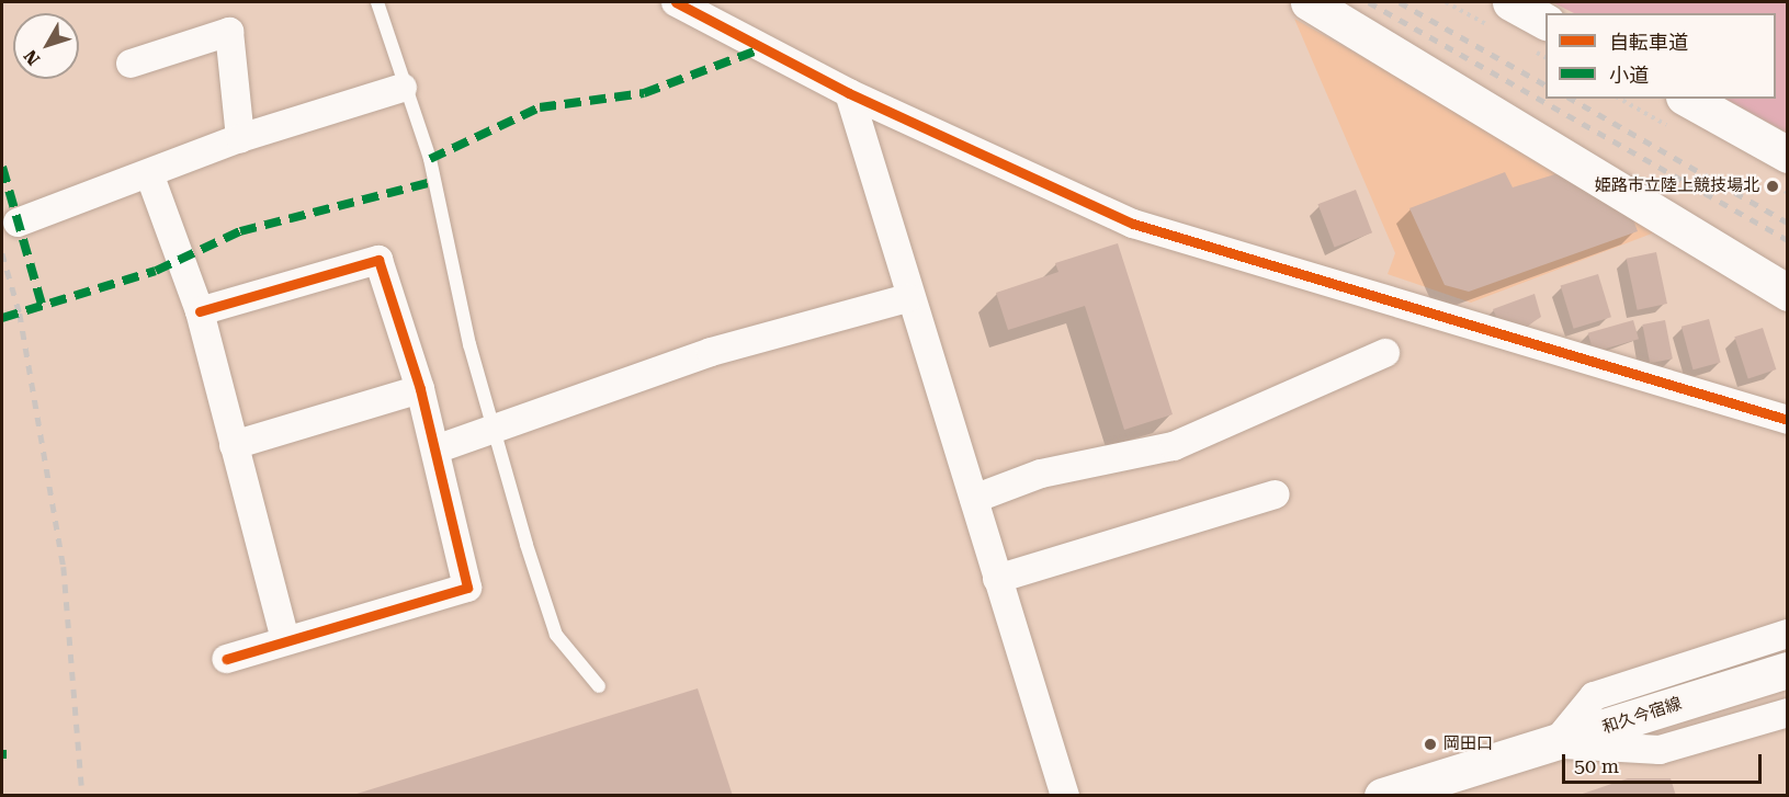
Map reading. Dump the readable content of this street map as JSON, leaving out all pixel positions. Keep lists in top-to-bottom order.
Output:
{
  "streets": {
    "street": ["和久今宿線"]
  },
  "places": ["姫路市立陸上競技場北", "岡田口"],
  "legend": ["自転車道", "小道"],
  "scale_bar": "50 m",
  "north": "bottom left"
}
